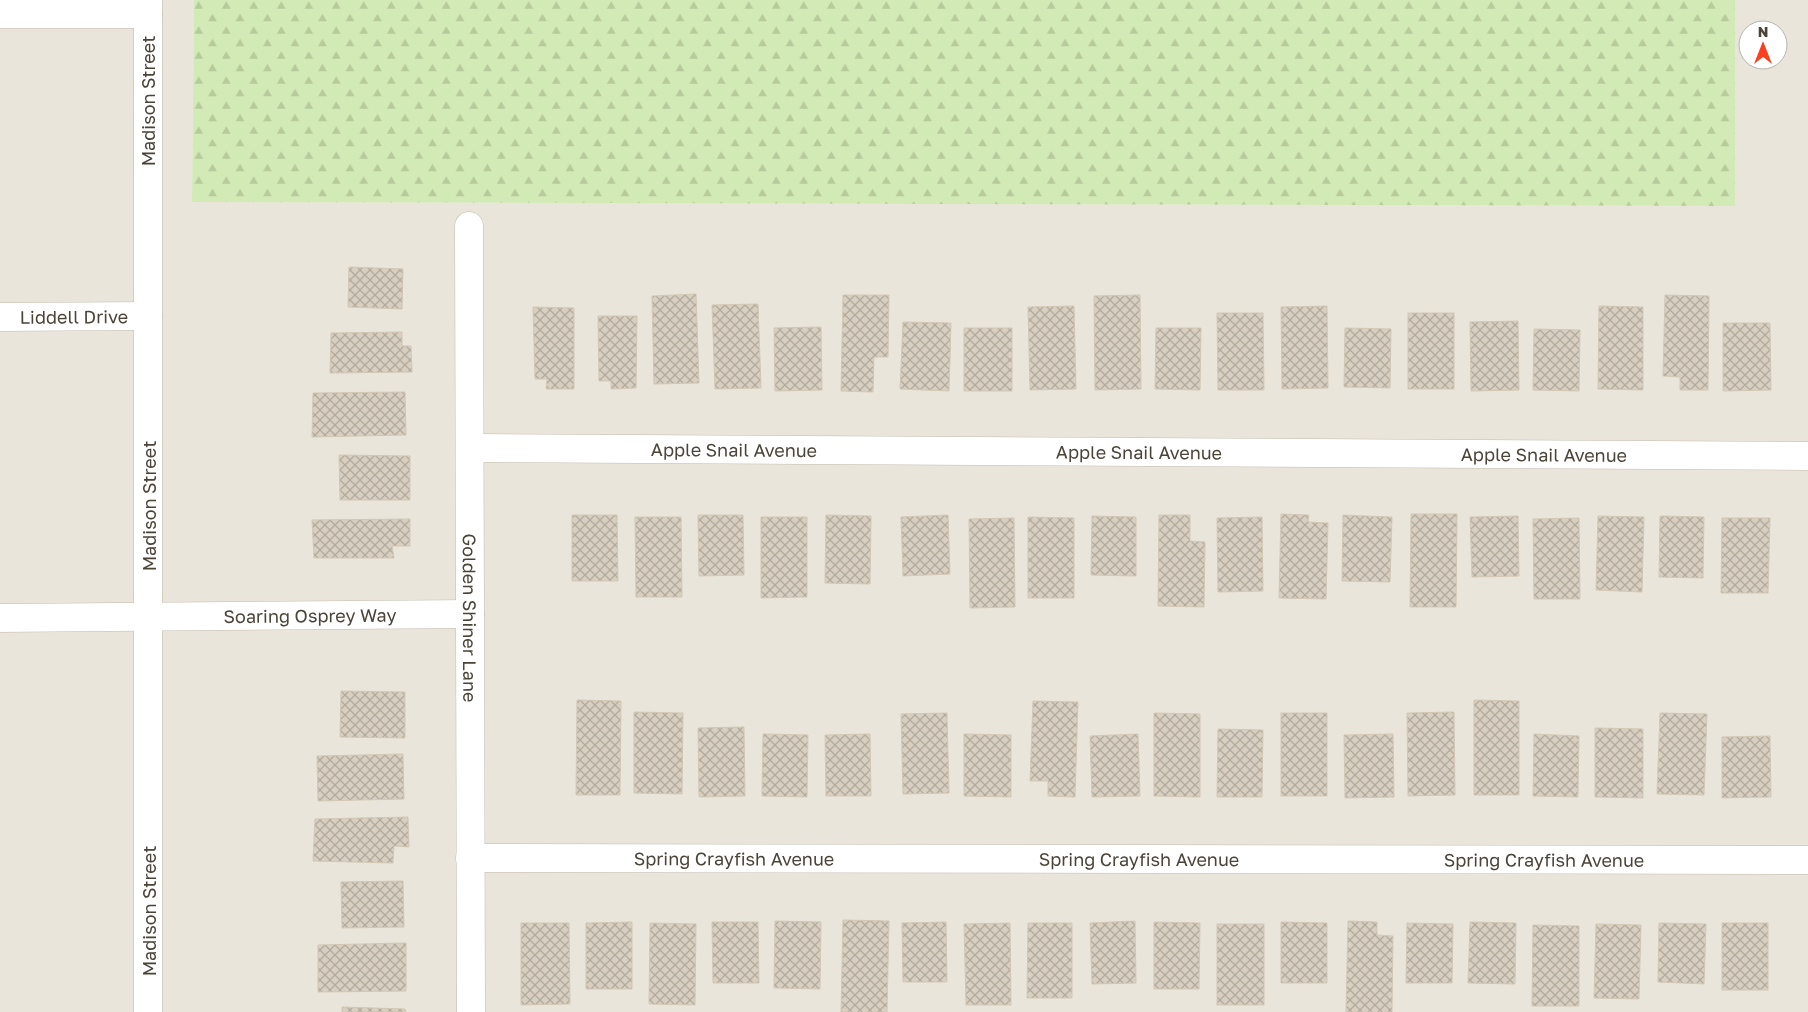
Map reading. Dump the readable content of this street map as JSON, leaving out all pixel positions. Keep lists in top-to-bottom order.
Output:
{
  "streets": {
    "street": [
      "Madison Street",
      "Liddell Drive",
      "Apple Snail Avenue",
      "Soaring Osprey Way",
      "Golden Shiner Lane",
      "Spring Crayfish Avenue"
    ]
  },
  "crossings": [
    ["Madison Street", "Liddell Drive"],
    ["Madison Street", "Soaring Osprey Way"],
    ["Apple Snail Avenue", "Golden Shiner Lane"],
    ["Soaring Osprey Way", "Golden Shiner Lane"],
    ["Golden Shiner Lane", "Spring Crayfish Avenue"]
  ],
  "north": "top"
}
